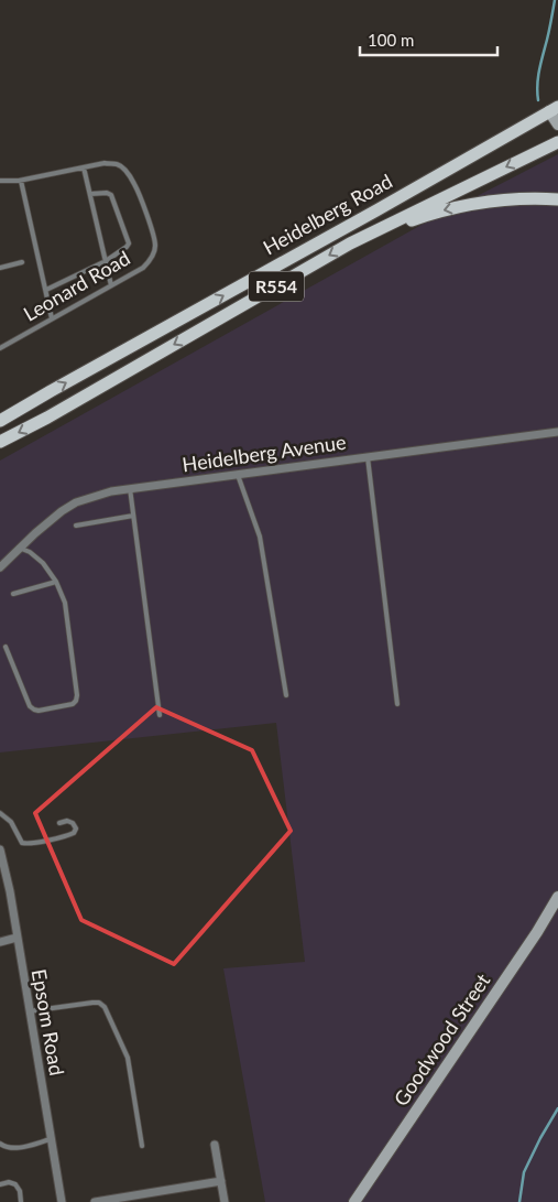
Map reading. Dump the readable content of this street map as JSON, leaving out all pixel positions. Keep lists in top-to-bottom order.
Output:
{
  "streets": {
    "main road": ["Heidelberg Road", "R554"],
    "street": ["Heidelberg Avenue", "Epsom Road", "Goodwood Street"],
    "lane": ["Leonard Road"]
  },
  "scale_bar": "100 m"
}
